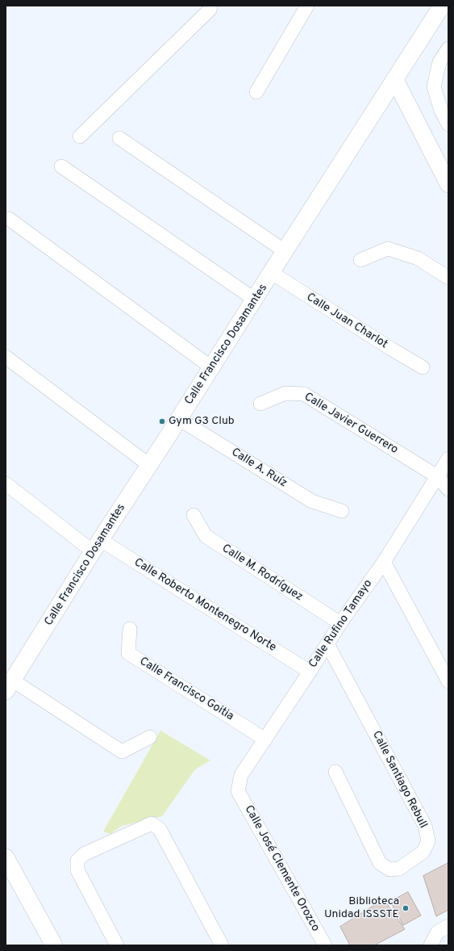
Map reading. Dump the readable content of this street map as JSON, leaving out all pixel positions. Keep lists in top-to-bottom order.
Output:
{
  "streets": {
    "street": [
      "Calle Juan Charlot",
      "Calle Francisco Dosamantes",
      "Calle Javier Guerrero",
      "Calle A. Ruíz",
      "Calle M. Rodríguez",
      "Calle Roberto Montenegro Norte",
      "Calle Rufino Tamayo",
      "Calle Francisco Goitia",
      "Calle Santiago Rebull",
      "Calle José Clemente Orozco"
    ]
  },
  "crossings": [
    ["Calle Juan Charlot", "Calle Francisco Dosamantes"],
    ["Calle Francisco Dosamantes", "Calle A. Ruíz"],
    ["Calle Francisco Dosamantes", "Calle Roberto Montenegro Norte"],
    ["Calle Javier Guerrero", "Calle Rufino Tamayo"],
    ["Calle M. Rodríguez", "Calle Rufino Tamayo"],
    ["Calle Roberto Montenegro Norte", "Calle Rufino Tamayo"],
    ["Calle Rufino Tamayo", "Calle Francisco Goitia"],
    ["Calle Rufino Tamayo", "Calle Santiago Rebull"],
    ["Calle Rufino Tamayo", "Calle José Clemente Orozco"]
  ],
  "places": ["Gym G3 Club", "Biblioteca Unidad ISSSTE"]
}
